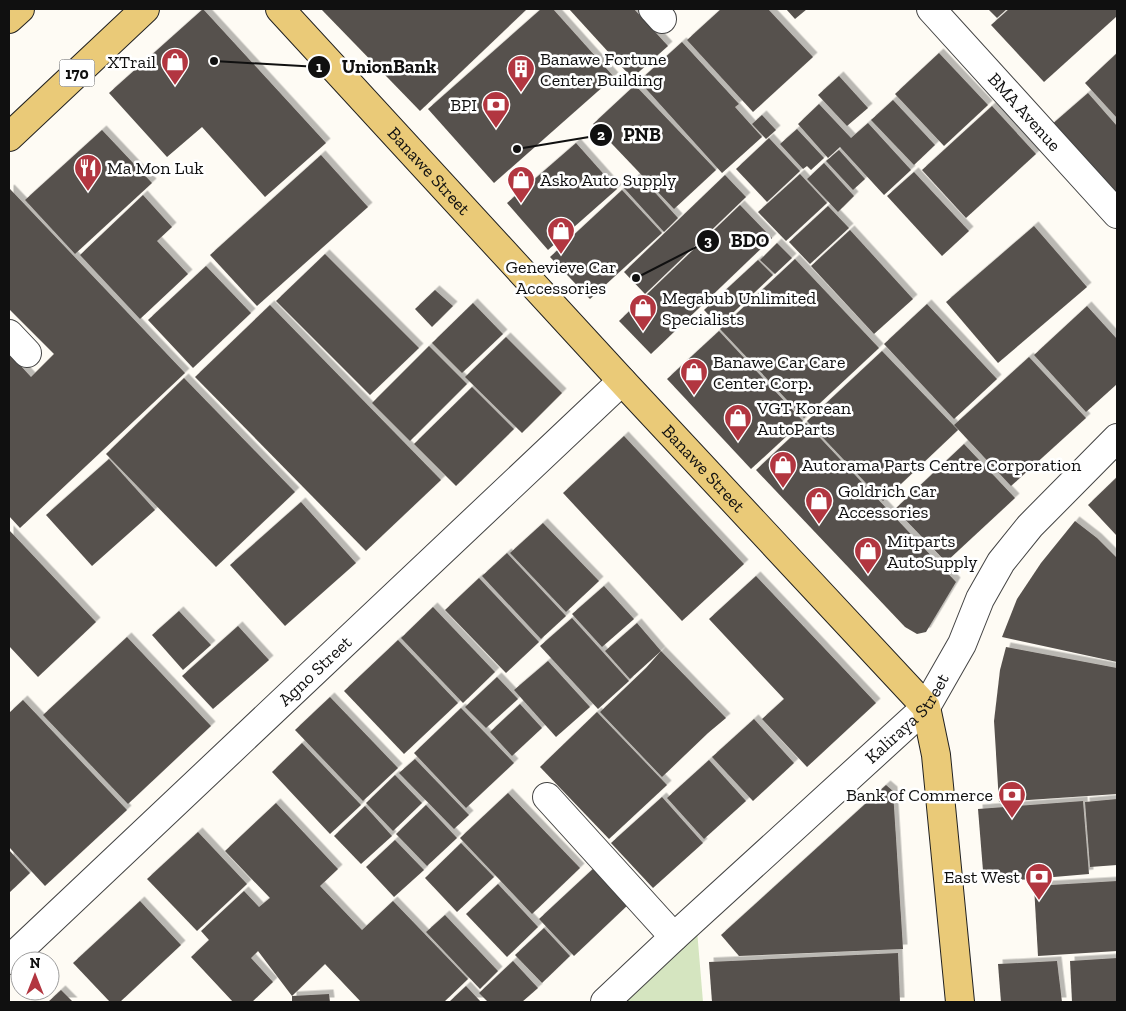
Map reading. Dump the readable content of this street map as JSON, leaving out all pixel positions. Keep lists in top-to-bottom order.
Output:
{
  "streets": {
    "main road": ["170", "Banawe Street"],
    "street": ["BMA Avenue", "Agno Street", "Kaliraya Street"]
  },
  "crossings": [
    ["Banawe Street", "Agno Street"],
    ["Banawe Street", "Kaliraya Street"]
  ],
  "places": {
    "other": ["UnionBank", "PNB", "BDO"],
    "shop": [
      "XTrail",
      "Asko Auto Supply",
      "Genevieve Car Accessories",
      "Megabub Unlimited Specialists",
      "Banawe Car Care Center Corp.",
      "VGT Korean AutoParts",
      "Autorama Parts Centre Corporation",
      "Goldrich Car Accessories",
      "Mitparts AutoSupply"
    ],
    "building": ["Banawe Fortune Center Building"],
    "bank": ["BPI", "Bank of Commerce", "East West"],
    "restaurant": ["Ma Mon Luk"]
  },
  "north": "top"
}
